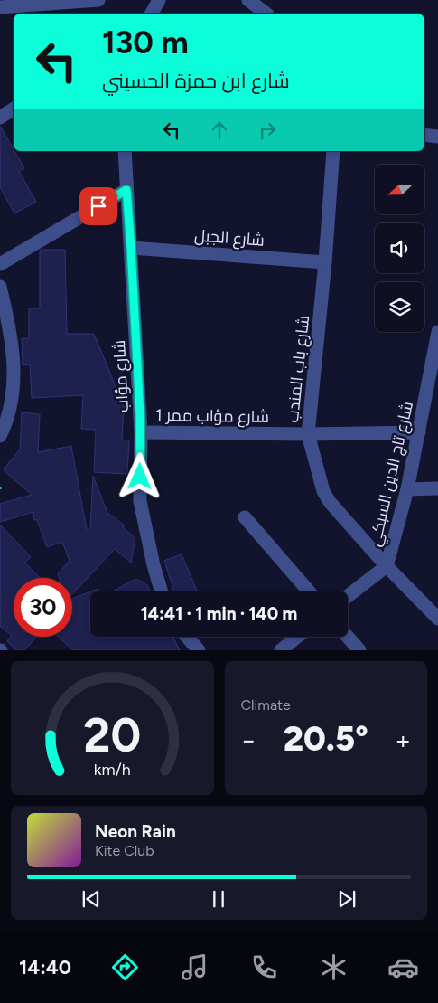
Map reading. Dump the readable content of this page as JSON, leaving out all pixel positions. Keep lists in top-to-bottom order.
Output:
{
  "streets": {
    "street": [
      "شارع الجبل",
      "شارع باب المندب",
      "شارع مؤاب",
      "شارع مؤاب ممر 1",
      "شارع تاج الدين السبكي"
    ]
  },
  "crossings": [
    ["شارع الجبل", "شارع باب المندب"],
    ["شارع الجبل", "شارع مؤاب"],
    ["شارع باب المندب", "شارع مؤاب ممر 1"],
    ["شارع باب المندب", "شارع تاج الدين السبكي"],
    ["شارع مؤاب", "شارع مؤاب ممر 1"],
    ["شارع مؤاب ممر 1", "شارع تاج الدين السبكي"]
  ],
  "north": "left",
  "page": {
    "turn": ["130 m", "شارع ابن حمزة الحسيني"],
    "limit": "30",
    "trip": "14:41 · 1 min · 140 m",
    "tile": "Climate",
    "heat": ["−", "20.5°", "+"],
    "song": ["Neon Rain", "Kite Club"],
    "tabs": "14:40",
    "gauge": ["20", "km/h"]
  }
}
